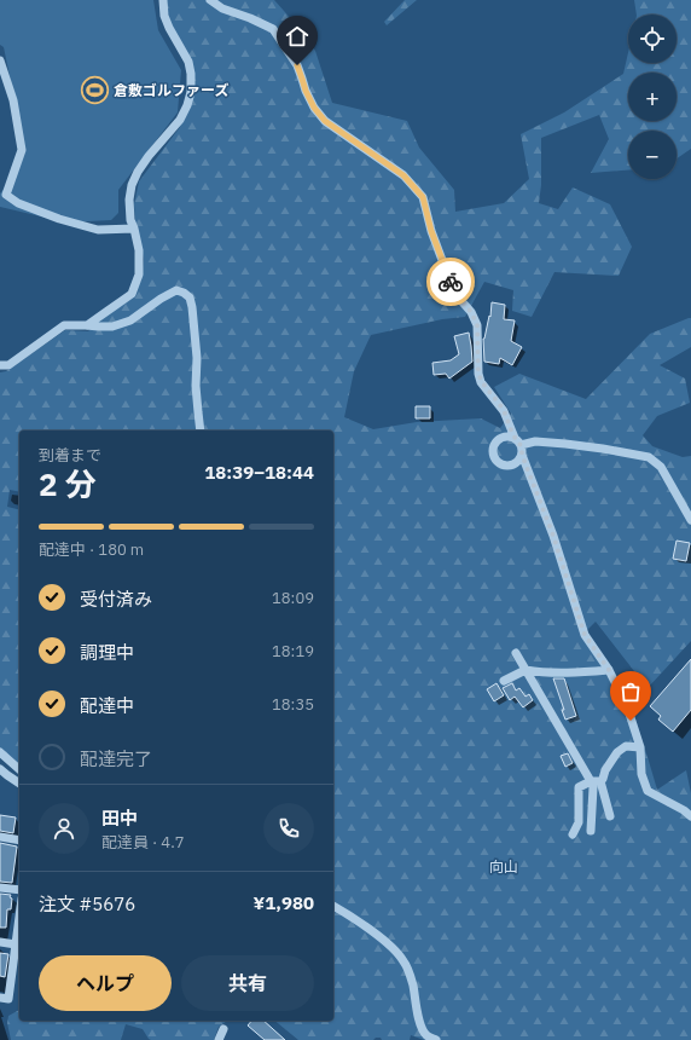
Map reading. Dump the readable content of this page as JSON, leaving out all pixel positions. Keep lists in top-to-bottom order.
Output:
{
  "parks": ["向山"],
  "places": {
    "sports": ["倉敷ゴルファーズ"]
  },
  "page": {
    "map_buttons": ["+", "−"],
    "heading": ["2 分", "到着まで", "18:39–18:44"],
    "panel": [
      "田中",
      "配達員 · 4.7",
      "注文 #5676",
      "¥1,980"
    ],
    "bar": "配達中 · 180 m",
    "list": [
      ["受付済み", "18:09"],
      ["調理中", "18:19"],
      ["配達中", "18:35"],
      "配達完了"
    ],
    "buttons": ["ヘルプ", "共有"]
  }
}
